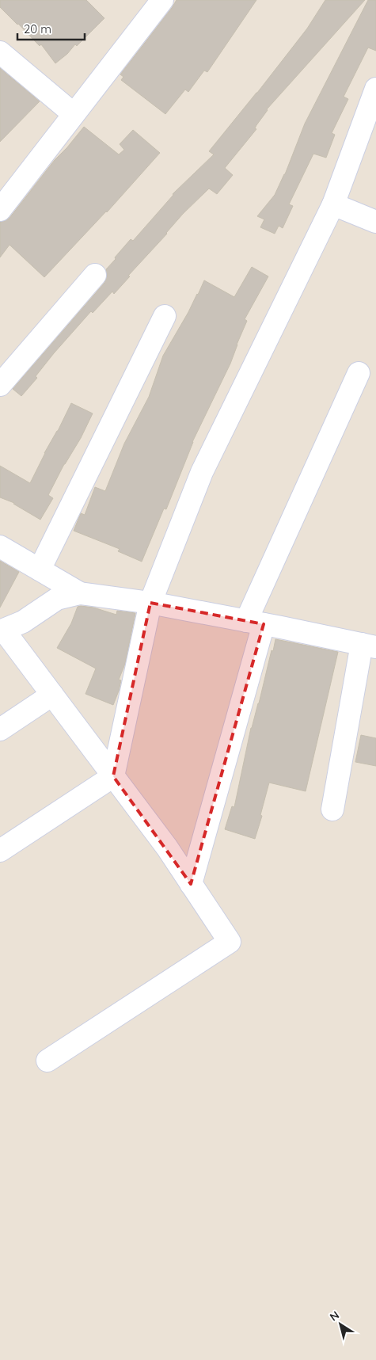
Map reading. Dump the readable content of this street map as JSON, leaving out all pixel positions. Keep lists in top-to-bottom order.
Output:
{
  "scale_bar": "20 m",
  "north": "top left"
}
